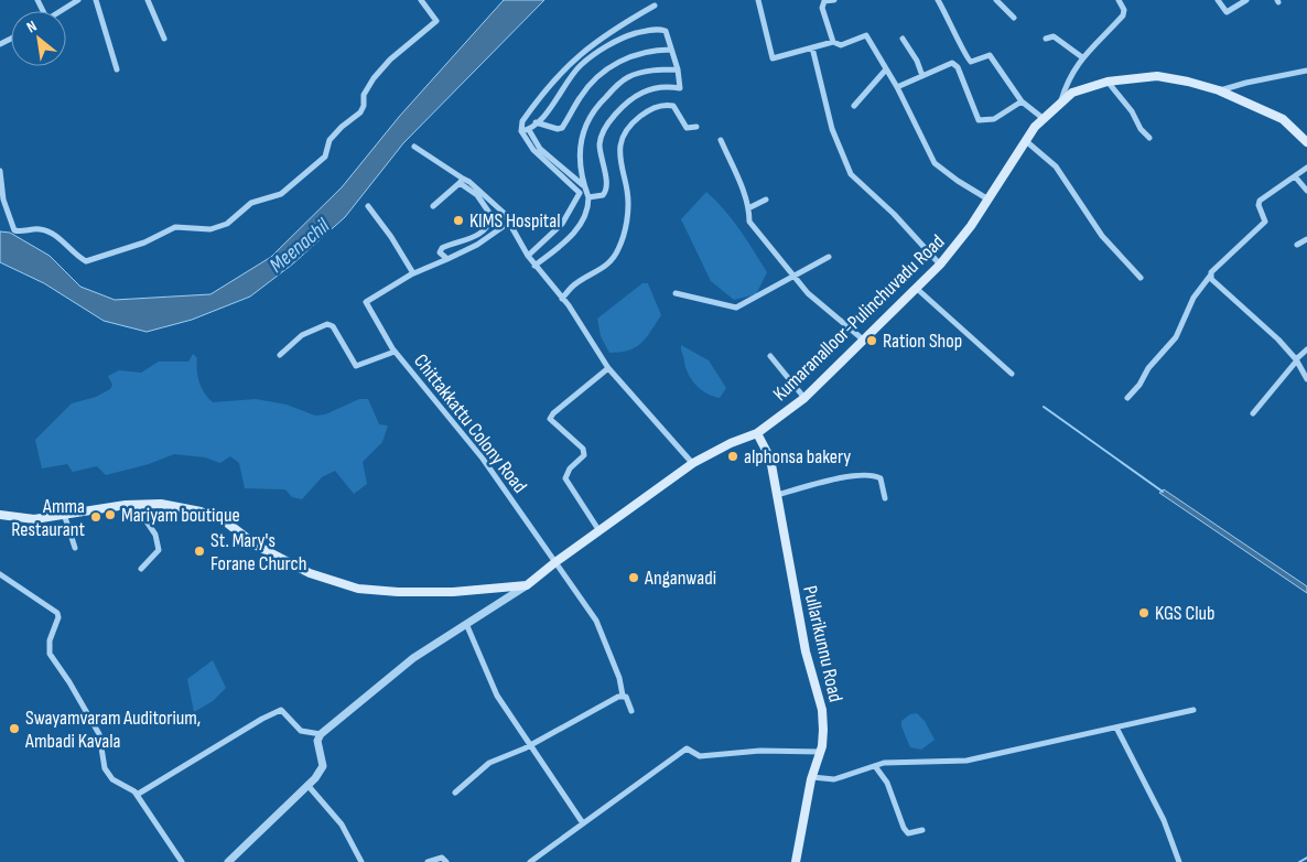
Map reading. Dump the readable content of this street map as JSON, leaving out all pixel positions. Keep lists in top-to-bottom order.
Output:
{
  "streets": {
    "main road": ["Kumaranalloor-Pulinchuvadu Road", "Pullarikunnu Road"],
    "street": ["Chittakkattu Colony Road"]
  },
  "crossings": [
    ["Kumaranalloor-Pulinchuvadu Road", "Chittakkattu Colony Road"],
    ["Kumaranalloor-Pulinchuvadu Road", "Pullarikunnu Road"]
  ],
  "water": ["Meenachil"],
  "places": [
    "KIMS Hospital",
    "Ration Shop",
    "alphonsa bakery",
    "Mariyam boutique",
    "Amma Restaurant",
    "St. Mary's Forane Church",
    "Anganwadi",
    "KGS Club",
    "Swayamvaram Auditorium, Ambadi Kavala"
  ],
  "north": "top left"
}
